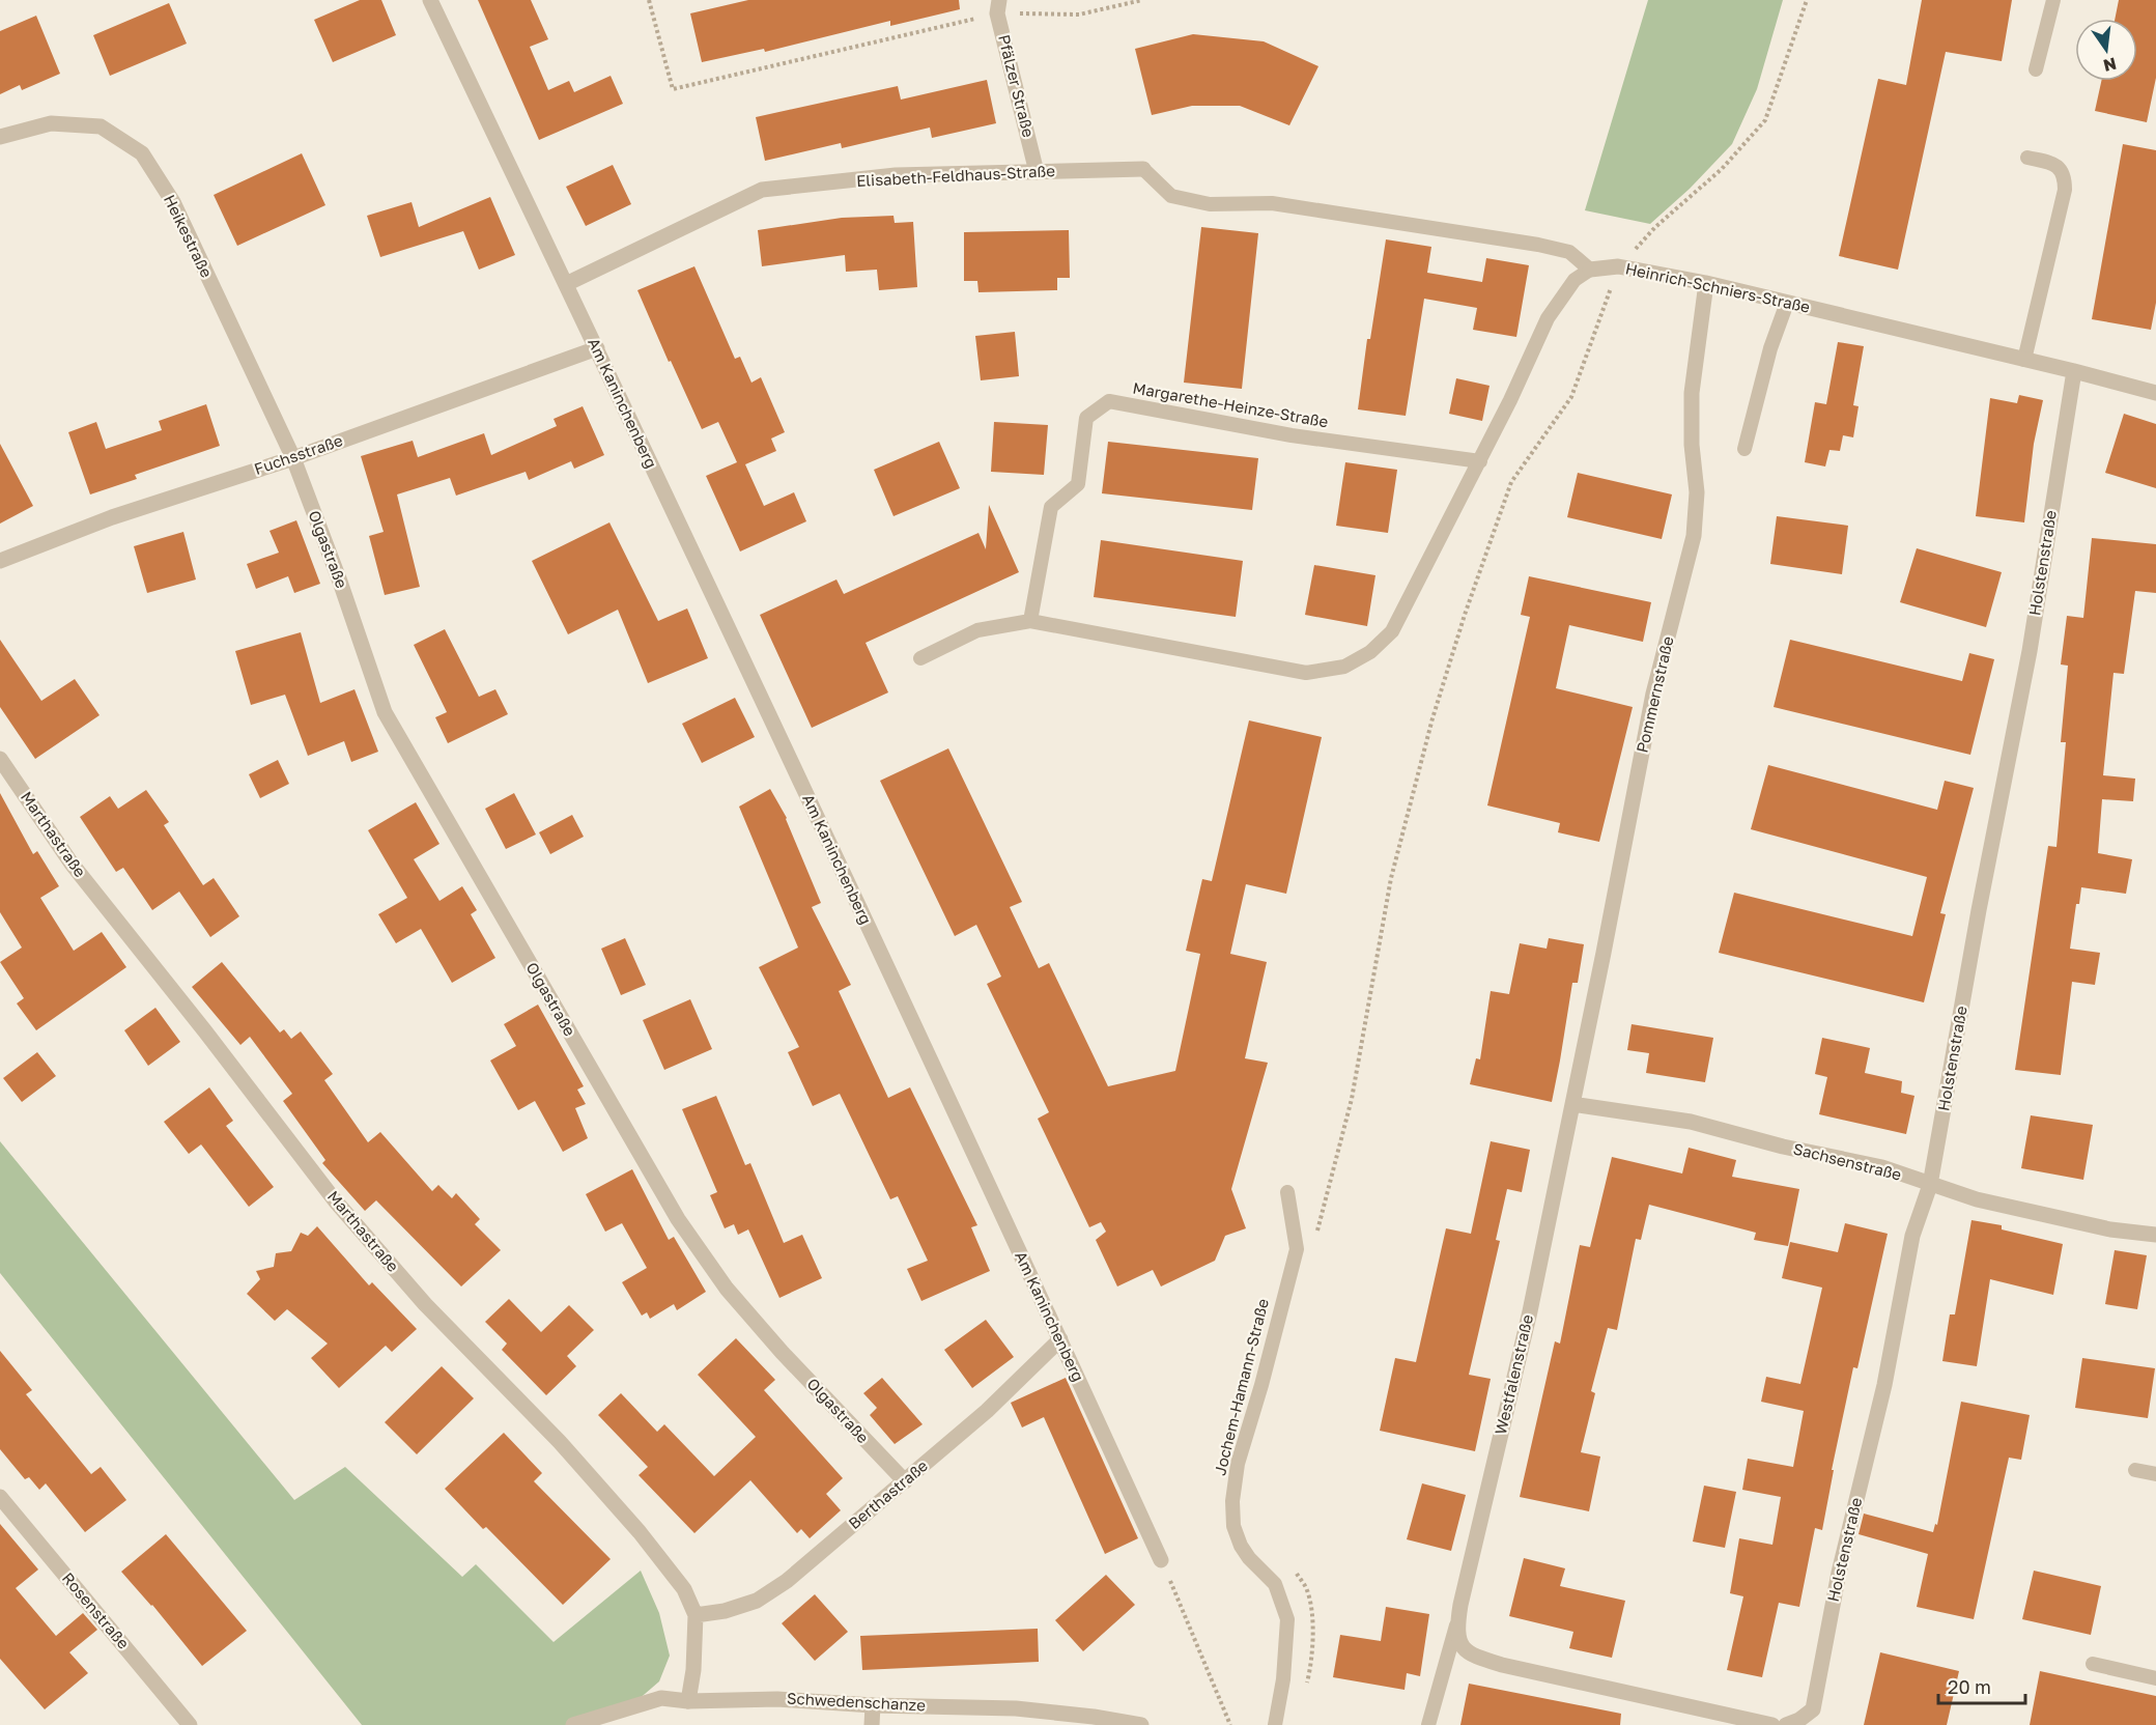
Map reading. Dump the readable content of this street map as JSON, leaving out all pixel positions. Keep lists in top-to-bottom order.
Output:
{
  "streets": {
    "street": [
      "Pfälzer Straße",
      "Elisabeth-Feldhaus-Straße",
      "Heikestraße",
      "Heinrich-Schniers-Straße",
      "Am Kaninchenberg",
      "Fuchsstraße",
      "Olgastraße",
      "Holstenstraße",
      "Pommernstraße",
      "Marthastraße",
      "Sachsenstraße",
      "Westfalenstraße",
      "Berthastraße",
      "Rosenstraße",
      "Schwedenschanze"
    ],
    "lane": ["Margarethe-Heinze-Straße", "Jochem-Hamann-Straße"]
  },
  "crossings": [
    ["Pfälzer Straße", "Elisabeth-Feldhaus-Straße"],
    ["Elisabeth-Feldhaus-Straße", "Am Kaninchenberg"],
    ["Heikestraße", "Fuchsstraße"],
    ["Heikestraße", "Olgastraße"],
    ["Heinrich-Schniers-Straße", "Holstenstraße"],
    ["Heinrich-Schniers-Straße", "Pommernstraße"],
    ["Am Kaninchenberg", "Fuchsstraße"],
    ["Am Kaninchenberg", "Berthastraße"],
    ["Fuchsstraße", "Olgastraße"],
    ["Olgastraße", "Berthastraße"],
    ["Holstenstraße", "Sachsenstraße"],
    ["Pommernstraße", "Sachsenstraße"],
    ["Pommernstraße", "Westfalenstraße"],
    ["Marthastraße", "Berthastraße"],
    ["Marthastraße", "Schwedenschanze"],
    ["Sachsenstraße", "Westfalenstraße"]
  ],
  "scale_bar": "20 m",
  "north": "bottom"
}
